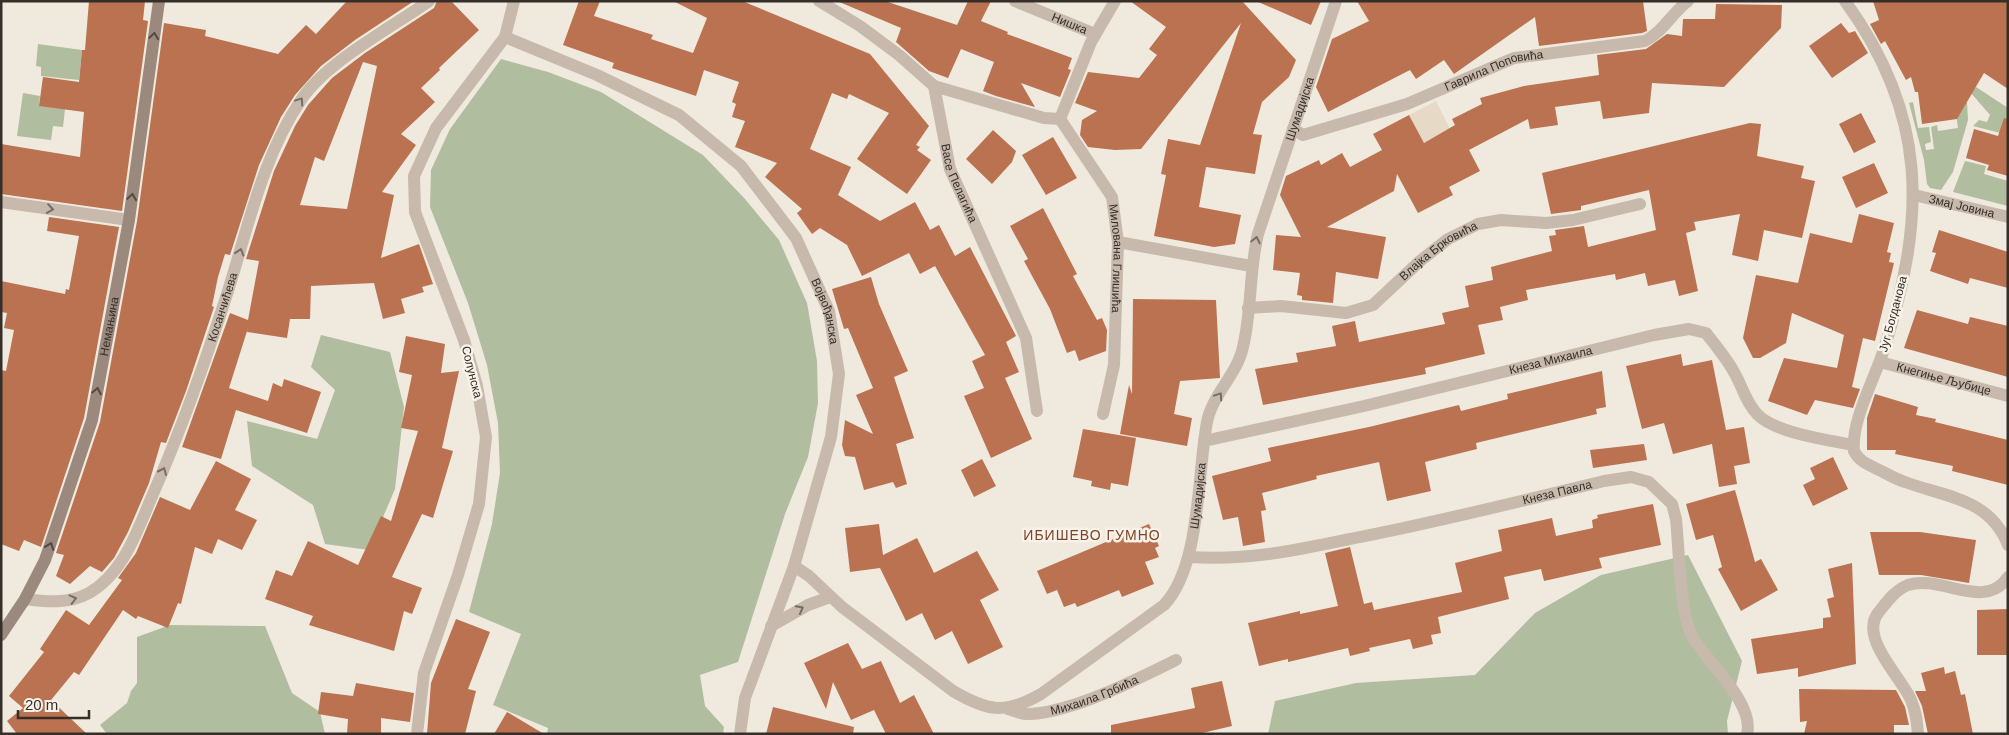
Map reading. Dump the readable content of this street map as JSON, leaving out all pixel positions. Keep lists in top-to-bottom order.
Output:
{
  "streets": {
    "main road": ["Немањина"],
    "street": [
      "Нишка",
      "Гаврила Поповића",
      "Шумадијска",
      "Васе Пелагића",
      "Змај Јовина",
      "Влајка Брковића",
      "Милована Глишића",
      "Косанчићева",
      "Војвођанска",
      "Југ Богданова",
      "Кнеза Михаила",
      "Солунска",
      "Кнегиње Љубице",
      "Кнеза Павла",
      "Михаила Грбића"
    ]
  },
  "crossings": [
    ["Гаврила Поповића", "Шумадијска"],
    ["Шумадијска", "Влајка Брковића"],
    ["Шумадијска", "Кнеза Михаила"],
    ["Шумадијска", "Кнеза Павла"],
    ["Шумадијска", "Михаила Грбића"],
    ["Змај Јовина", "Југ Богданова"],
    ["Косанчићева", "Немањина"],
    ["Војвођанска", "Солунска"],
    ["Југ Богданова", "Кнеза Михаила"],
    ["Југ Богданова", "Кнегиње Љубице"]
  ],
  "one_way": ["Косанчићева", "Немањина"],
  "districts": ["ИБИШЕВО ГУМНО"],
  "scale_bar": "20 m"
}
